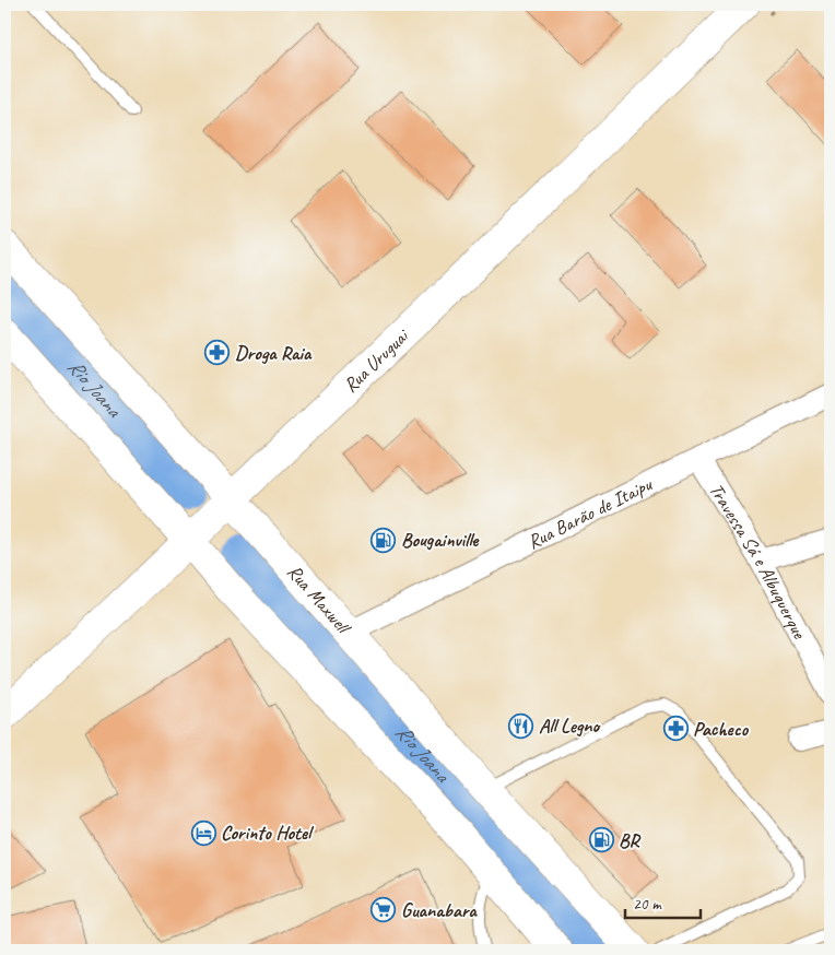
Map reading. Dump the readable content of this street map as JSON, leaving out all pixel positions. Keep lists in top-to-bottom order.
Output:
{
  "streets": {
    "main road": ["Rua Uruguai", "Rua Maxwell"],
    "street": ["Rua Barão de Itaipu", "Travessa Sá e Albuquerque"]
  },
  "crossings": [
    ["Rua Uruguai", "Rua Maxwell"],
    ["Rua Barão de Itaipu", "Travessa Sá e Albuquerque"],
    ["Rua Barão de Itaipu", "Rua Maxwell"]
  ],
  "water": ["Rio Joana"],
  "places": {
    "pharmacy": ["Droga Raia", "Pacheco"],
    "fuel station": ["Bougainville", "BR"],
    "restaurant": ["All Legno"],
    "hotel": ["Corinto Hotel"],
    "supermarket": ["Guanabara"]
  },
  "scale_bar": "20 m"
}
